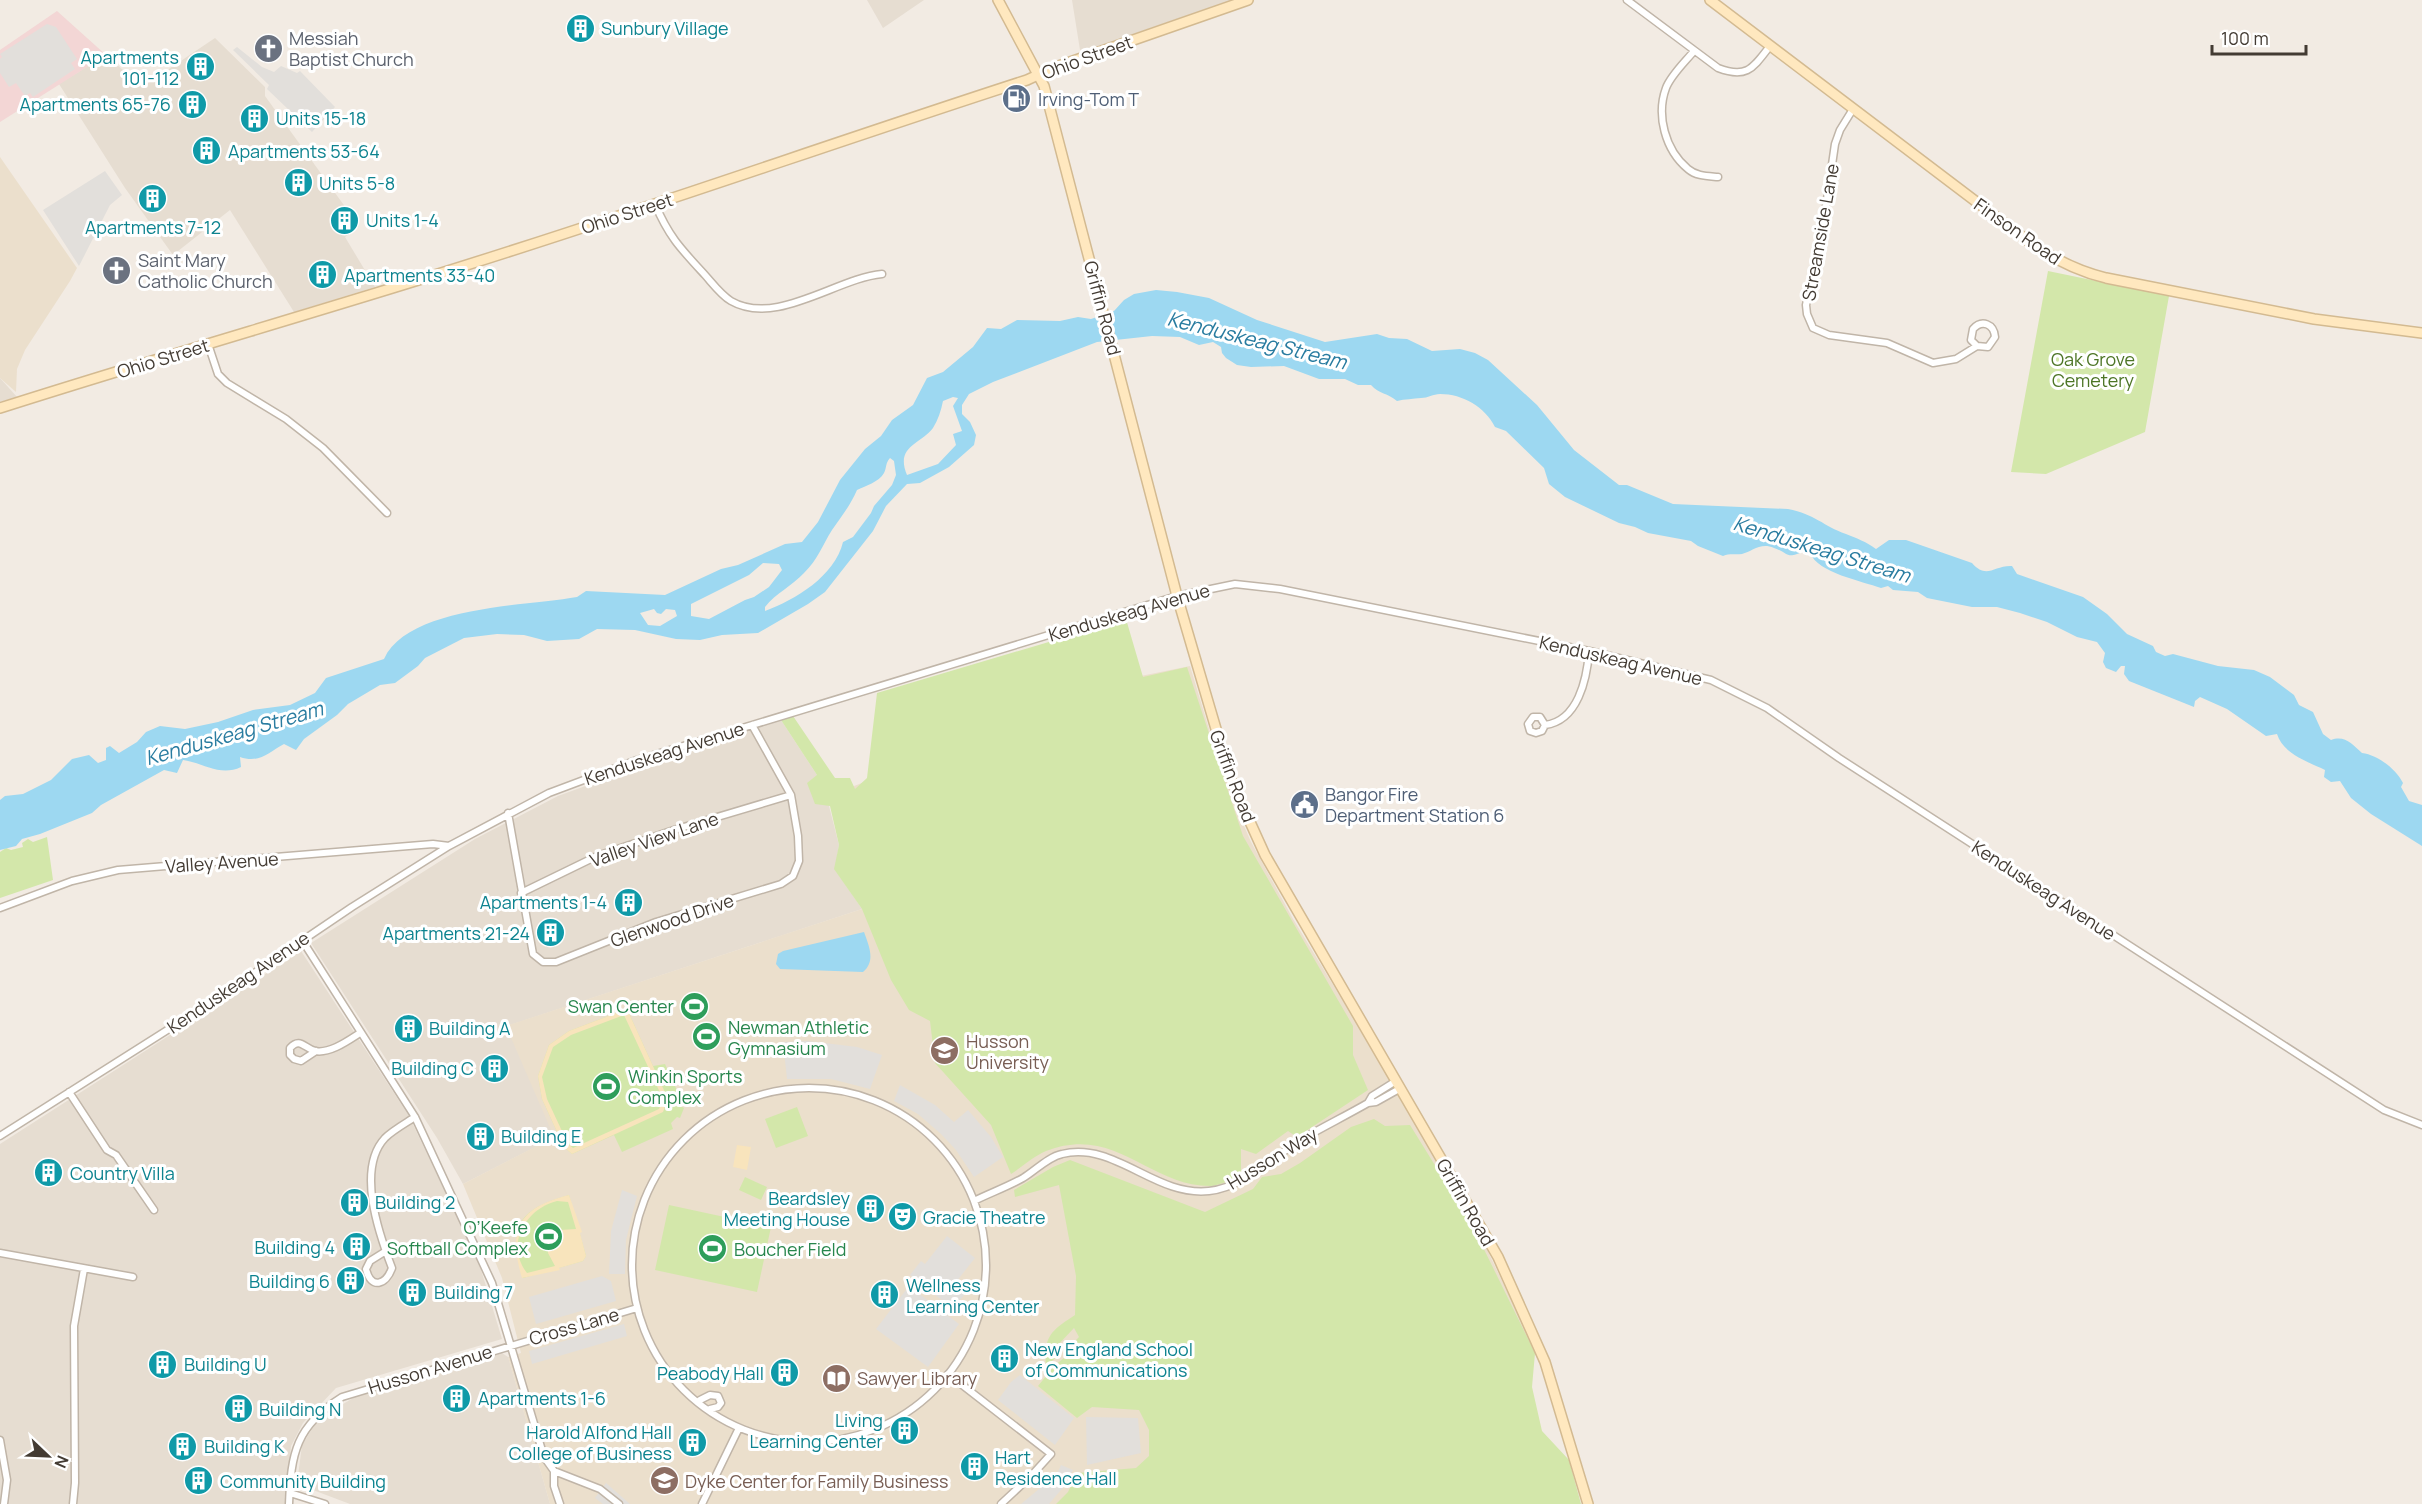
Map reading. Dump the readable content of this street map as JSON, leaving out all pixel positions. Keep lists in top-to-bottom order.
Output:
{
  "streets": {
    "street": [
      "Ohio Street",
      "Finson Road",
      "Streamside Lane",
      "Griffin Road",
      "Kenduskeag Avenue",
      "Valley View Lane",
      "Valley Avenue",
      "Glenwood Drive",
      "Husson Way",
      "Cross Lane",
      "Husson Avenue"
    ]
  },
  "crossings": [
    ["Ohio Street", "Griffin Road"],
    ["Finson Road", "Streamside Lane"],
    ["Griffin Road", "Kenduskeag Avenue"],
    ["Griffin Road", "Husson Way"],
    ["Kenduskeag Avenue", "Valley Avenue"],
    ["Kenduskeag Avenue", "Glenwood Drive"],
    ["Kenduskeag Avenue", "Husson Avenue"],
    ["Valley View Lane", "Glenwood Drive"],
    ["Cross Lane", "Husson Avenue"]
  ],
  "water": ["Kenduskeag Stream"],
  "parks": ["Oak Grove Cemetery"],
  "places": {
    "building": [
      "Sunbury Village",
      "Apartments 101-112",
      "Apartments 65-76",
      "Units 15-18",
      "Apartments 53-64",
      "Units 5-8",
      "Apartments 7-12",
      "Units 1-4",
      "Apartments 33-40",
      "Apartments 1-4",
      "Apartments 21-24",
      "Building A",
      "Building C",
      "Building E",
      "Country Villa",
      "Building 2",
      "Beardsley Meeting House",
      "Building 4",
      "Building 6",
      "Building 7",
      "Wellness Learning Center",
      "New England School of Communications",
      "Building U",
      "Peabody Hall",
      "Apartments 1-6",
      "Building N",
      "Living Learning Center",
      "Harold Alfond Hall College of Business",
      "Building K",
      "Hart Residence Hall",
      "Community Building"
    ],
    "church": ["Messiah Baptist Church", "Saint Mary Catholic Church"],
    "fuel station": ["Irving-Tom T"],
    "public building": ["Bangor Fire Department Station 6"],
    "sports": [
      "Swan Center",
      "Newman Athletic Gymnasium",
      "Winkin Sports Complex",
      "O’Keefe Softball Complex",
      "Boucher Field"
    ],
    "school or university": ["Husson University", "Dyke Center for Family Business"],
    "theatre": ["Gracie Theatre"],
    "library": ["Sawyer Library"]
  },
  "scale_bar": "100 m",
  "north": "bottom right"
}
